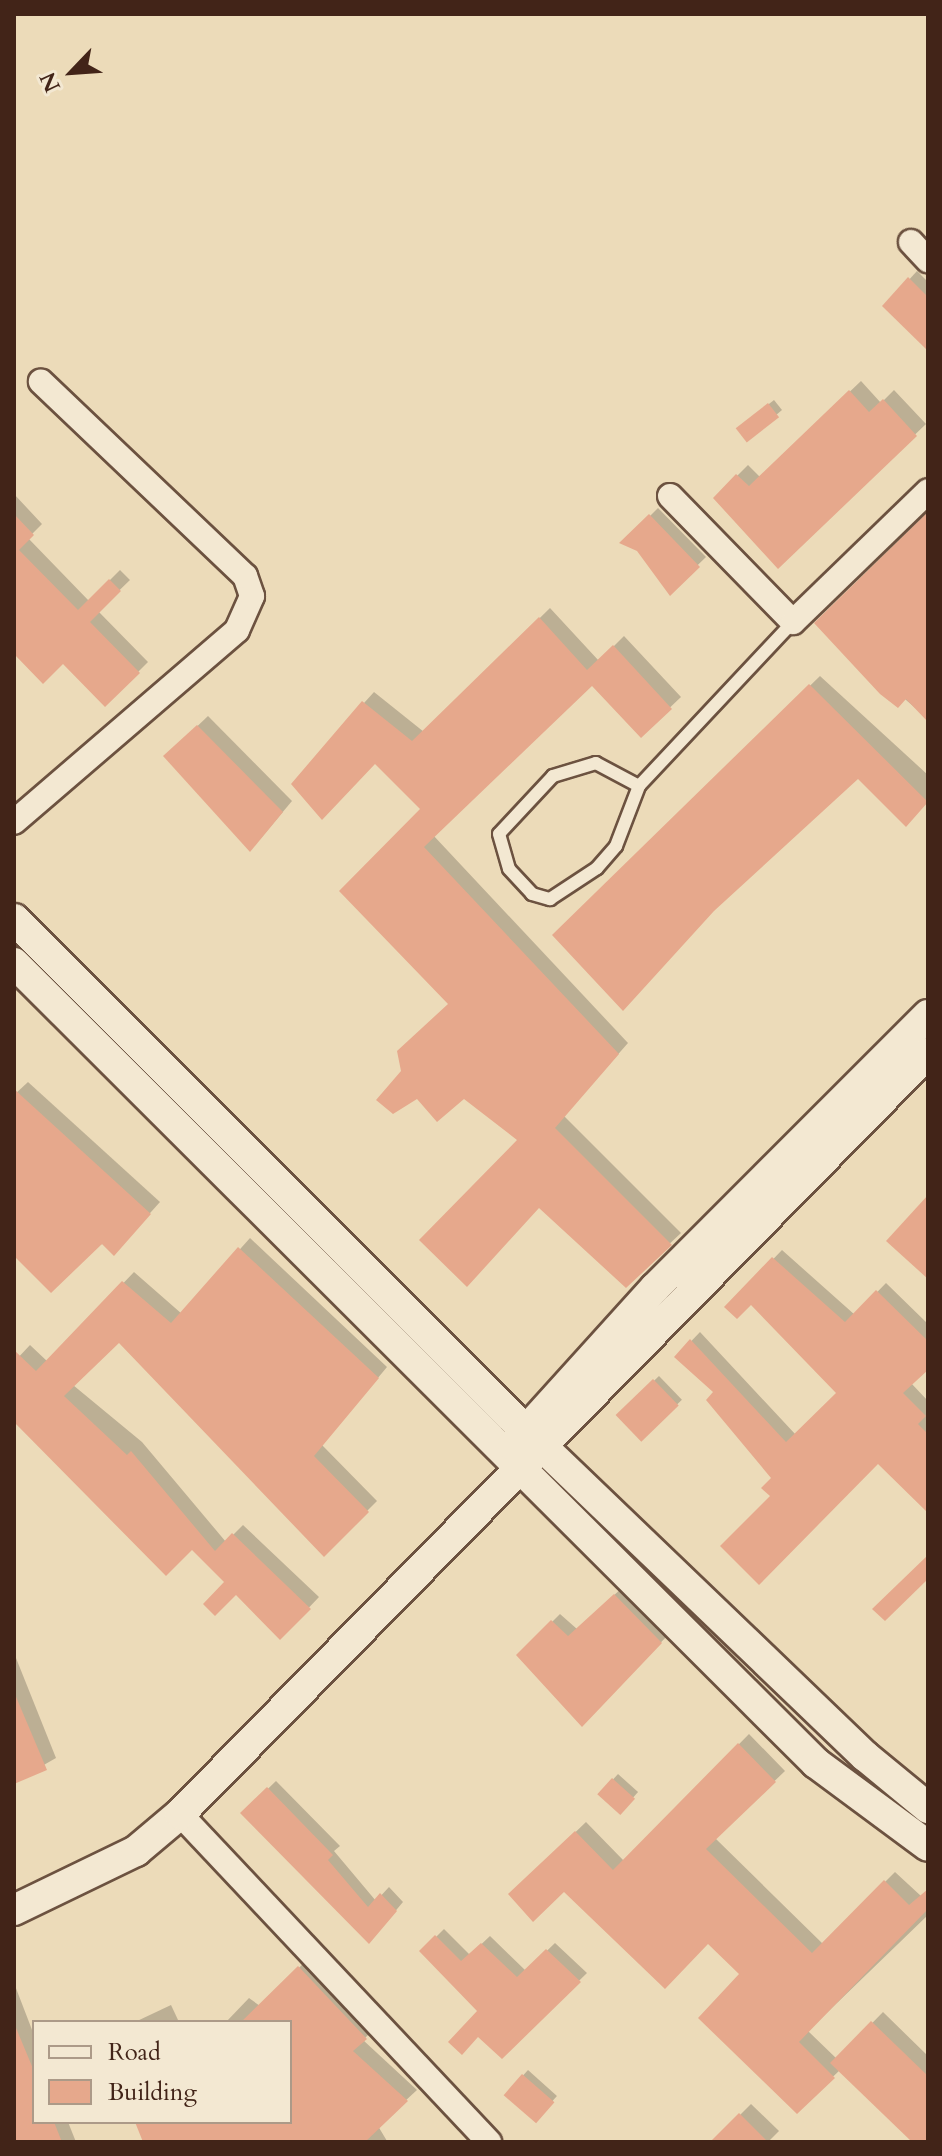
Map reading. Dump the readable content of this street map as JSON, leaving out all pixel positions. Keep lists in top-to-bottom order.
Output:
{
  "legend": ["Road", "Building"],
  "north": "bottom left"
}
